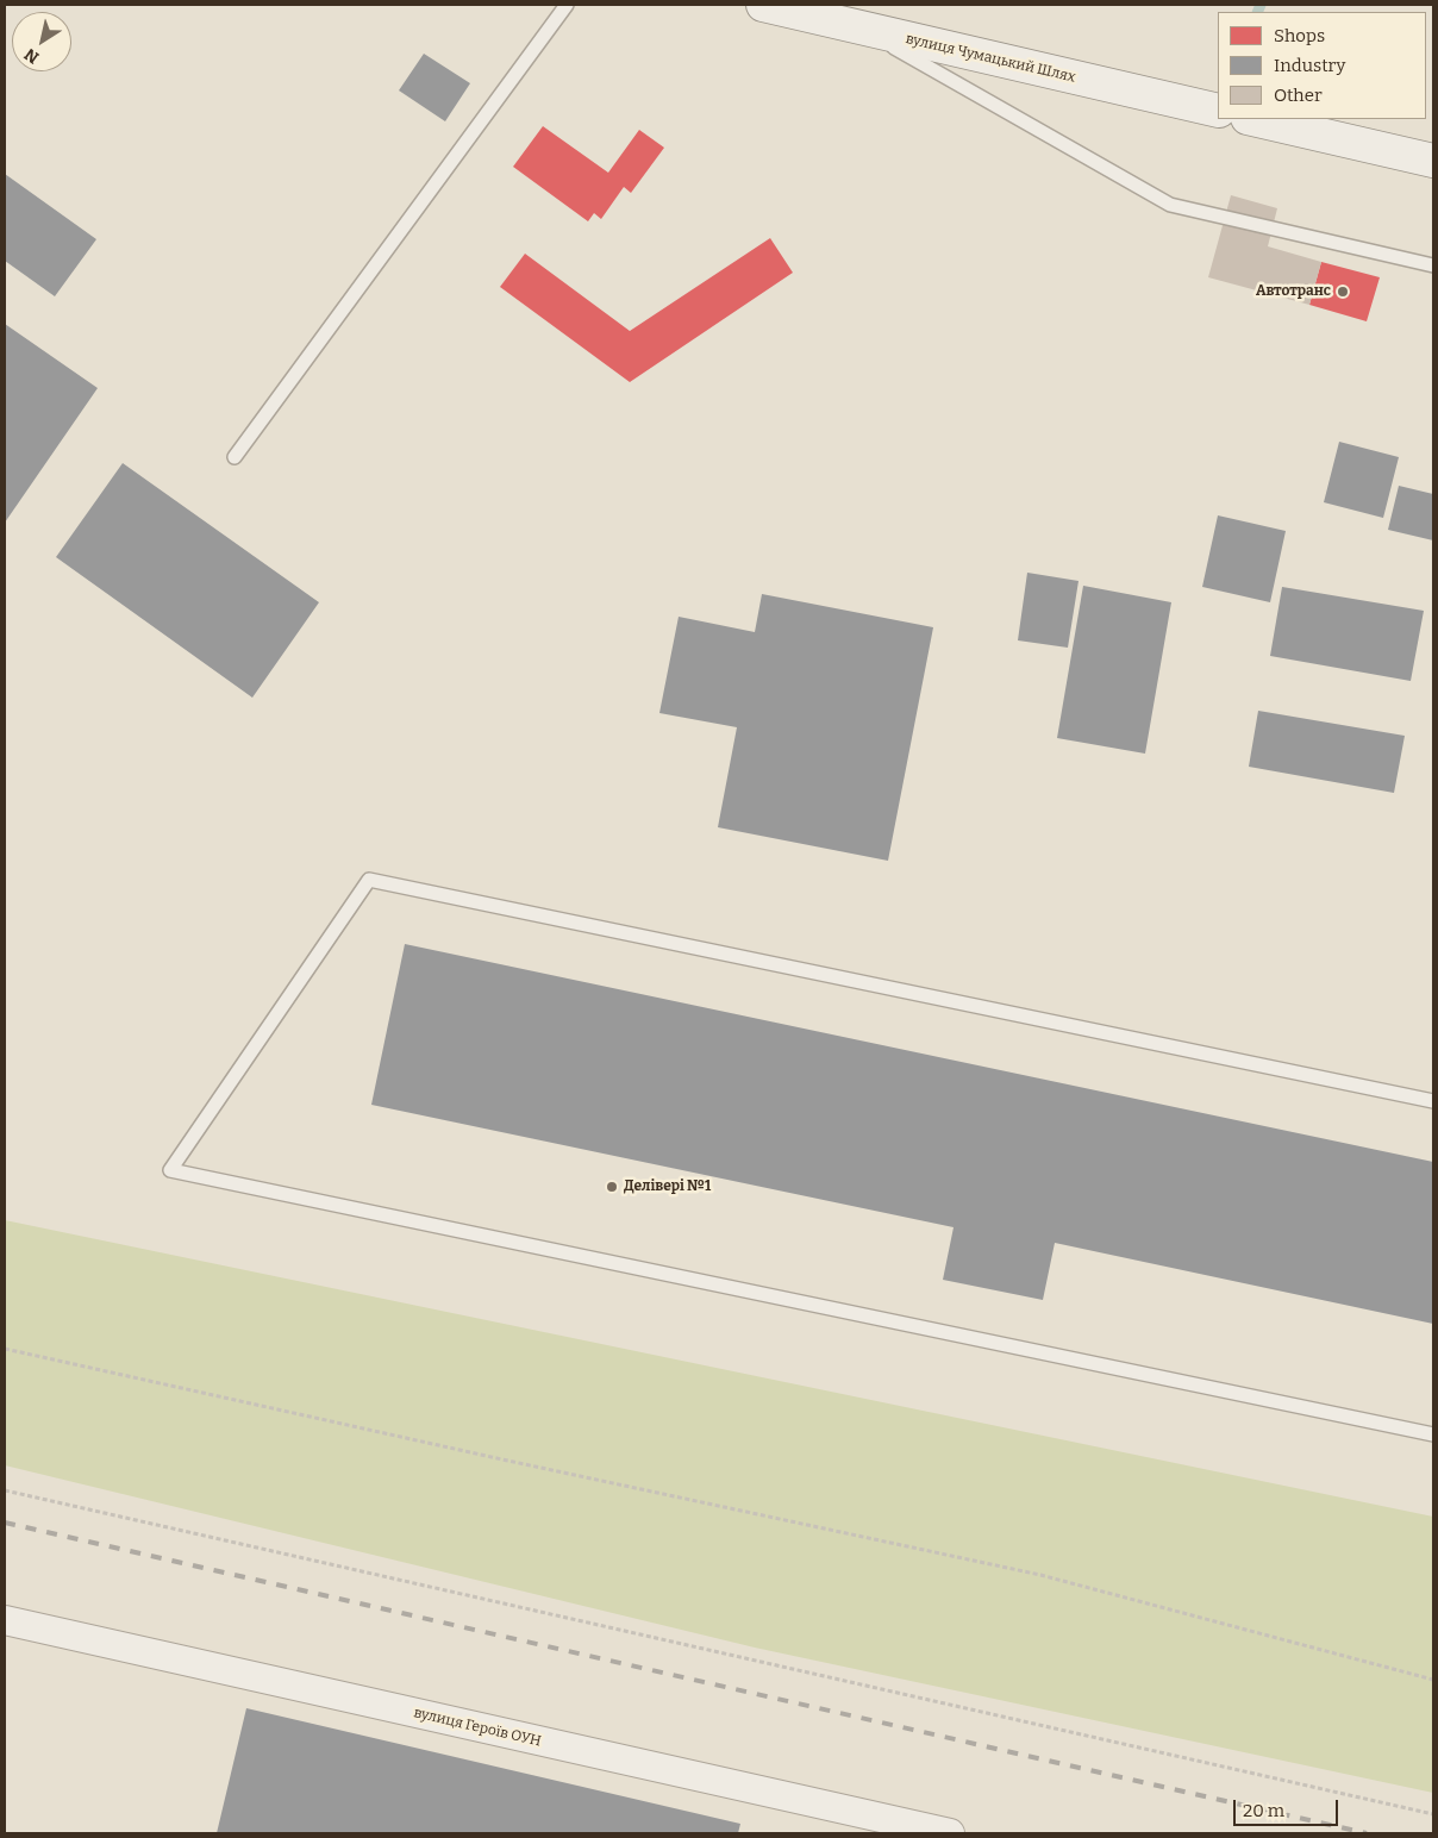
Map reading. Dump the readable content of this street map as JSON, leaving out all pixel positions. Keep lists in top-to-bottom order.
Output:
{
  "streets": {
    "main road": ["вулиця Чумацький Шлях"],
    "street": ["вулиця Героїв ОУН"]
  },
  "places": ["Автотранс", "Делівері №1"],
  "legend": ["Shops", "Industry", "Other"],
  "scale_bar": "20 m",
  "north": "bottom left"
}
